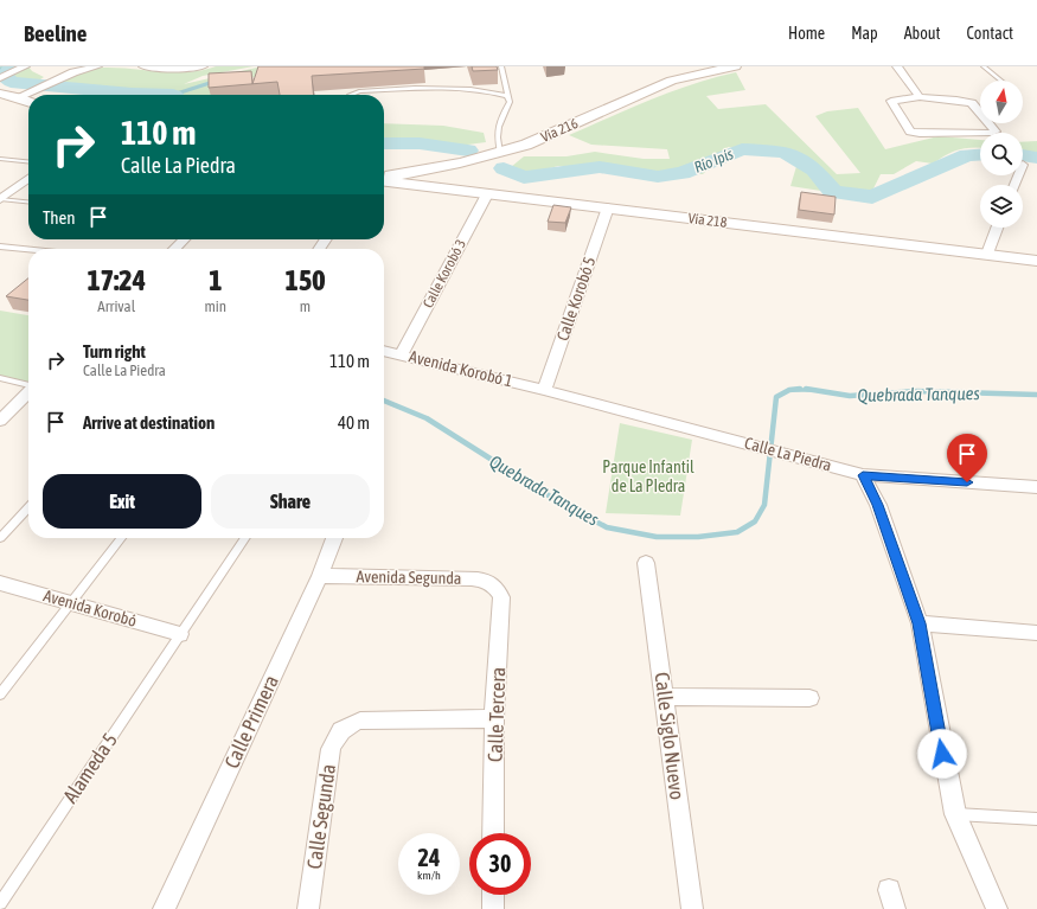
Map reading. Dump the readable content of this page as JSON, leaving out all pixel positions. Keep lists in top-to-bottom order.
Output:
{
  "streets": {
    "main road": ["Vía 216", "Vía 218"],
    "street": [
      "Calle Korobó 3",
      "Calle Korobó 5",
      "Avenida Korobó 1",
      "Calle La Piedra",
      "Avenida Segunda",
      "Avenida Korobó",
      "Calle Tercera",
      "Calle Primera",
      "Calle Siglo Nuevo",
      "Calle Segunda"
    ],
    "lane": ["Alameda 5"]
  },
  "crossings": [
    ["Vía 218", "Calle Korobó 3"],
    ["Vía 218", "Calle Korobó 5"],
    ["Calle Korobó 3", "Avenida Korobó 1"],
    ["Calle Korobó 5", "Avenida Korobó 1"],
    ["Calle Korobó 5", "Calle La Piedra"],
    ["Avenida Korobó 1", "Calle La Piedra"],
    ["Avenida Segunda", "Calle Tercera"],
    ["Avenida Segunda", "Calle Primera"],
    ["Avenida Korobó", "Alameda 5"],
    ["Calle Tercera", "Calle Segunda"]
  ],
  "water": ["Río Ipís", "Quebrada Tanques"],
  "parks": ["Parque Infantil de La PIedra"],
  "north": "top",
  "page": {
    "header": "Beeline",
    "nav": [
      "Home",
      "Map",
      "About",
      "Contact"
    ],
    "turn": ["110 m", "Calle La Piedra"],
    "then": "Then",
    "eta": [
      "17:24",
      "Arrival",
      "1",
      "min",
      "150",
      "m"
    ],
    "list": [
      {
        "name": "Turn right",
        "note": "Calle La Piedra",
        "value": "110 m"
      },
      {
        "name": "Arrive at destination",
        "value": "40 m"
      }
    ],
    "buttons": ["Exit", "Share"],
    "speed": "24 km/h",
    "limit": "30"
  }
}
